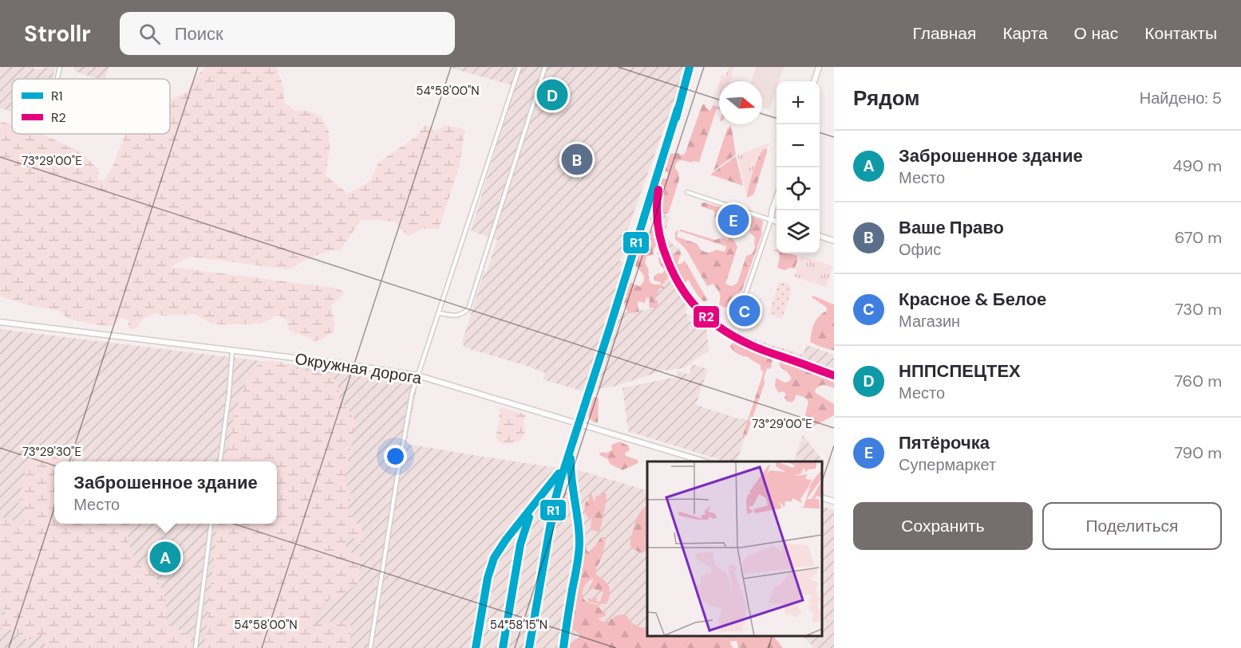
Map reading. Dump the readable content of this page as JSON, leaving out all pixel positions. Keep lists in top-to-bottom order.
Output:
{
  "streets": {
    "main road": ["Окружная дорога"]
  },
  "lines": ["transit line R1", "transit line R2"],
  "legend": ["R1", "R2"],
  "north": "right",
  "page": {
    "header": "Strollr",
    "search": "Поиск",
    "nav": [
      "Главная",
      "Карта",
      "О нас",
      "Контакты"
    ],
    "heading": ["Рядом", "Найдено: 5"],
    "pins": [
      "D",
      "B",
      "E",
      "C",
      "A"
    ],
    "map_buttons": ["+", "−"],
    "list": [
      {
        "mark": "A",
        "name": "Заброшенное здание",
        "note": "Место",
        "value": "490 m"
      },
      {
        "mark": "B",
        "name": "Ваше Право",
        "note": "Офис",
        "value": "670 m"
      },
      {
        "mark": "C",
        "name": "Красное & Белое",
        "note": "Магазин",
        "value": "730 m"
      },
      {
        "mark": "D",
        "name": "НППСПЕЦТЕХ",
        "note": "Место",
        "value": "760 m"
      },
      {
        "mark": "E",
        "name": "Пятёрочка",
        "note": "Супермаркет",
        "value": "790 m"
      }
    ],
    "popup": ["Заброшенное здание", "Место"],
    "buttons": ["Сохранить", "Поделиться"]
  },
  "coordinates": [
    "54°58'00\"N",
    "73°29'00\"E",
    "73°29'30\"E",
    "54°58'15\"N"
  ]
}
